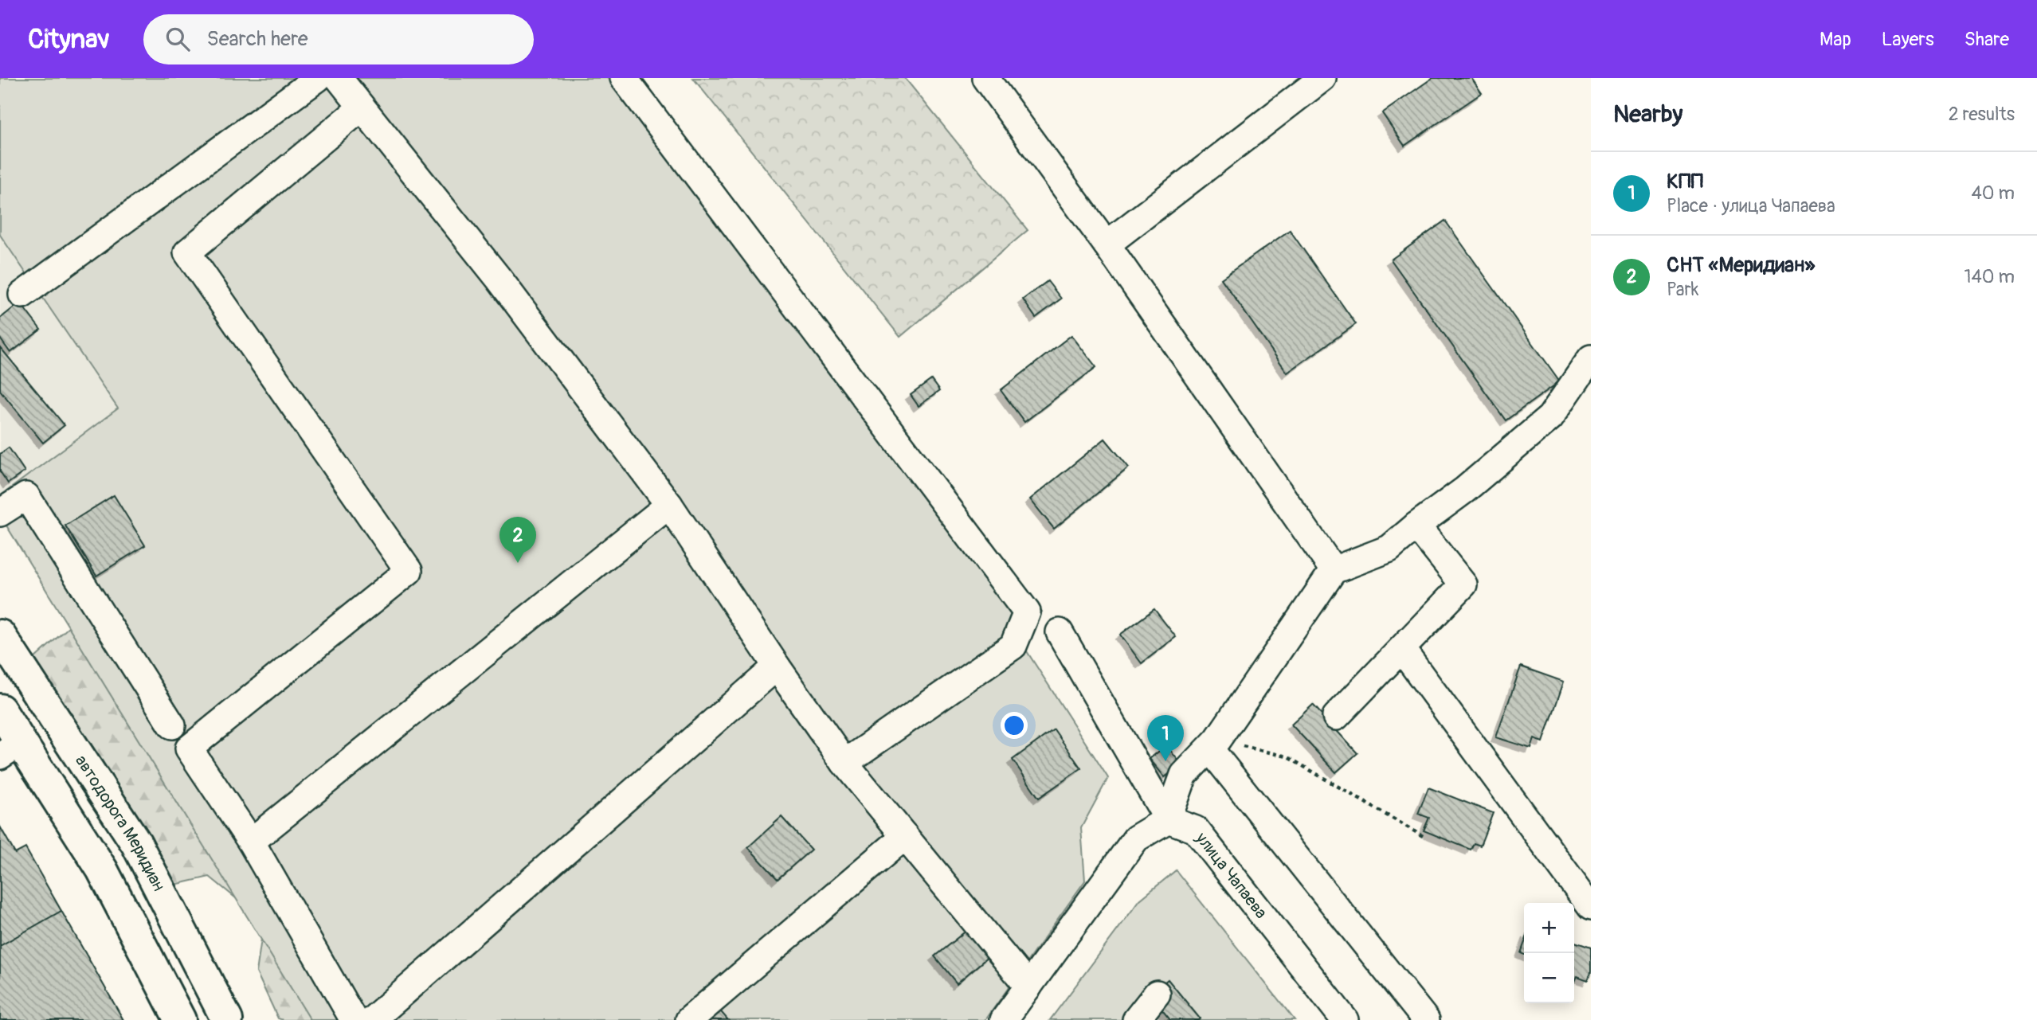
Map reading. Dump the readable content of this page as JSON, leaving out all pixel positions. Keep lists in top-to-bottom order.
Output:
{
  "streets": {
    "main road": ["автодорога Меридиан"],
    "street": ["улица Чапаева"]
  },
  "page": {
    "header": "Citynav",
    "search": "Search here",
    "nav": ["Map", "Layers", "Share"],
    "heading": ["Nearby", "2 results"],
    "list": [
      {
        "mark": "1",
        "name": "КПП",
        "note": "Place · улица Чапаева",
        "value": "40 m"
      },
      {
        "mark": "2",
        "name": "СНТ «Меридиан»",
        "note": "Park",
        "value": "140 m"
      }
    ],
    "pins": ["2", "1"],
    "map_buttons": ["+", "−"]
  }
}
